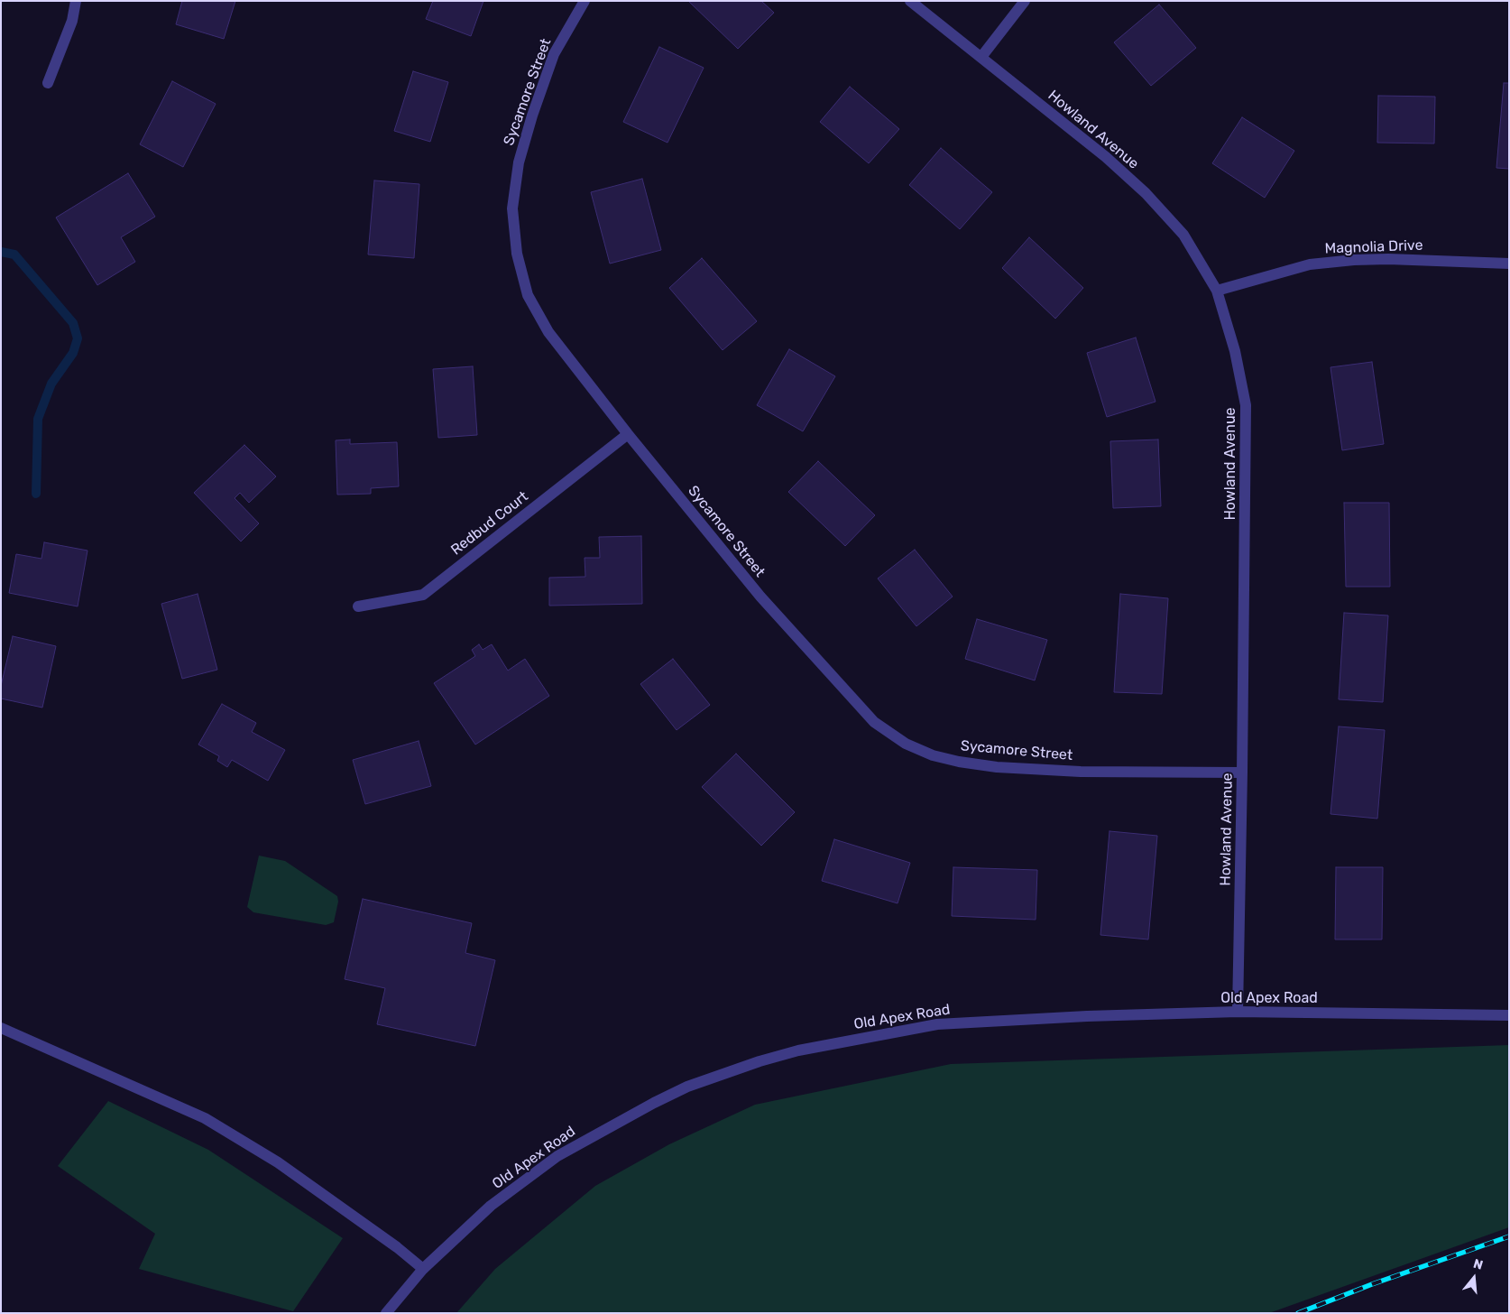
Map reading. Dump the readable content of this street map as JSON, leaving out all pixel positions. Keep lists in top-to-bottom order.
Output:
{
  "streets": {
    "street": [
      "Sycamore Street",
      "Howland Avenue",
      "Magnolia Drive",
      "Redbud Court",
      "Old Apex Road"
    ]
  },
  "crossings": [
    ["Sycamore Street", "Howland Avenue"],
    ["Sycamore Street", "Redbud Court"],
    ["Howland Avenue", "Magnolia Drive"],
    ["Howland Avenue", "Old Apex Road"]
  ],
  "north": "top"
}
